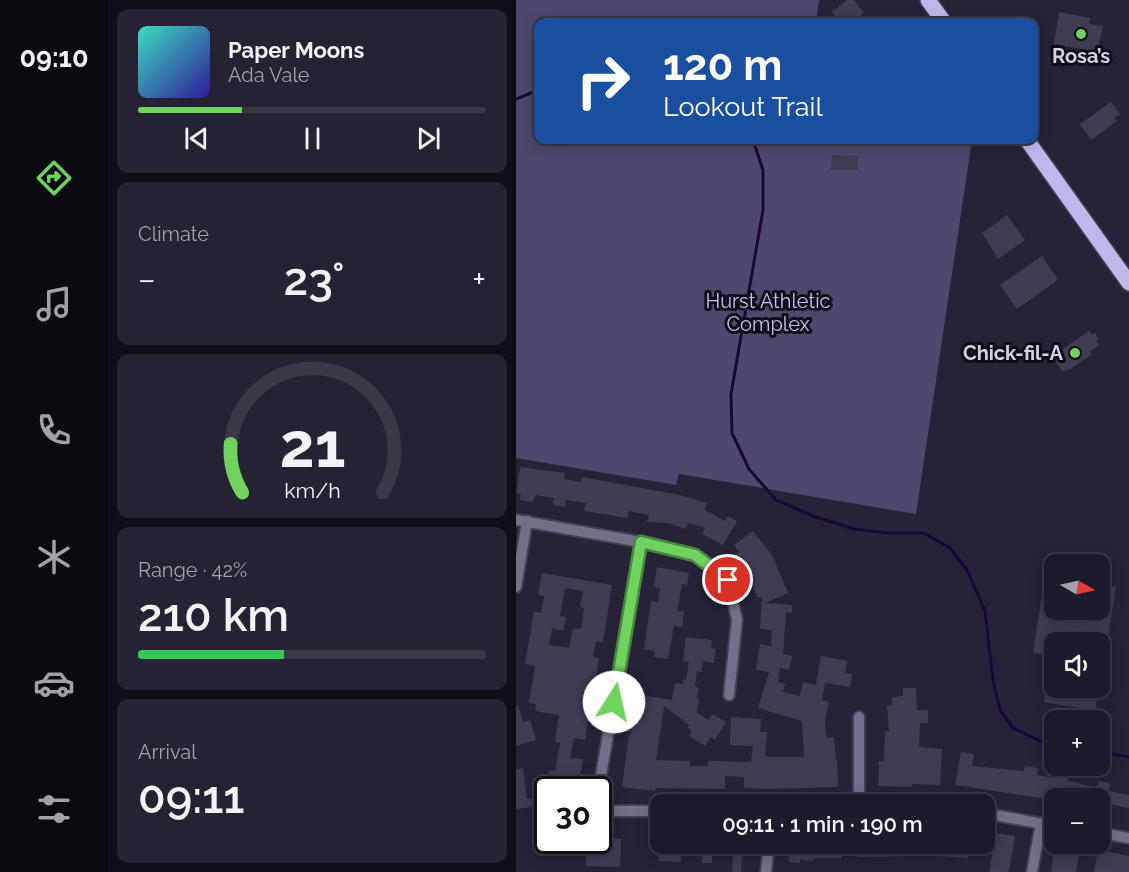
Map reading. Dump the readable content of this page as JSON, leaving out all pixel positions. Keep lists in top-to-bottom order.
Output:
{
  "parks": ["Hurst Athletic Complex"],
  "places": ["Rosa’s", "Chick-fil-A"],
  "north": "right",
  "page": {
    "tabs": "09:10",
    "turn": ["120 m", "Lookout Trail"],
    "song": ["Paper Moons", "Ada Vale"],
    "tile": [
      "Climate",
      ["Range · 42%", "210 km"],
      ["Arrival", "09:11"]
    ],
    "heat": ["−", "23°", "+"],
    "map_buttons": ["+", "−"],
    "limit": "30",
    "trip": "09:11 · 1 min · 190 m",
    "gauge": ["21", "km/h"]
  }
}
